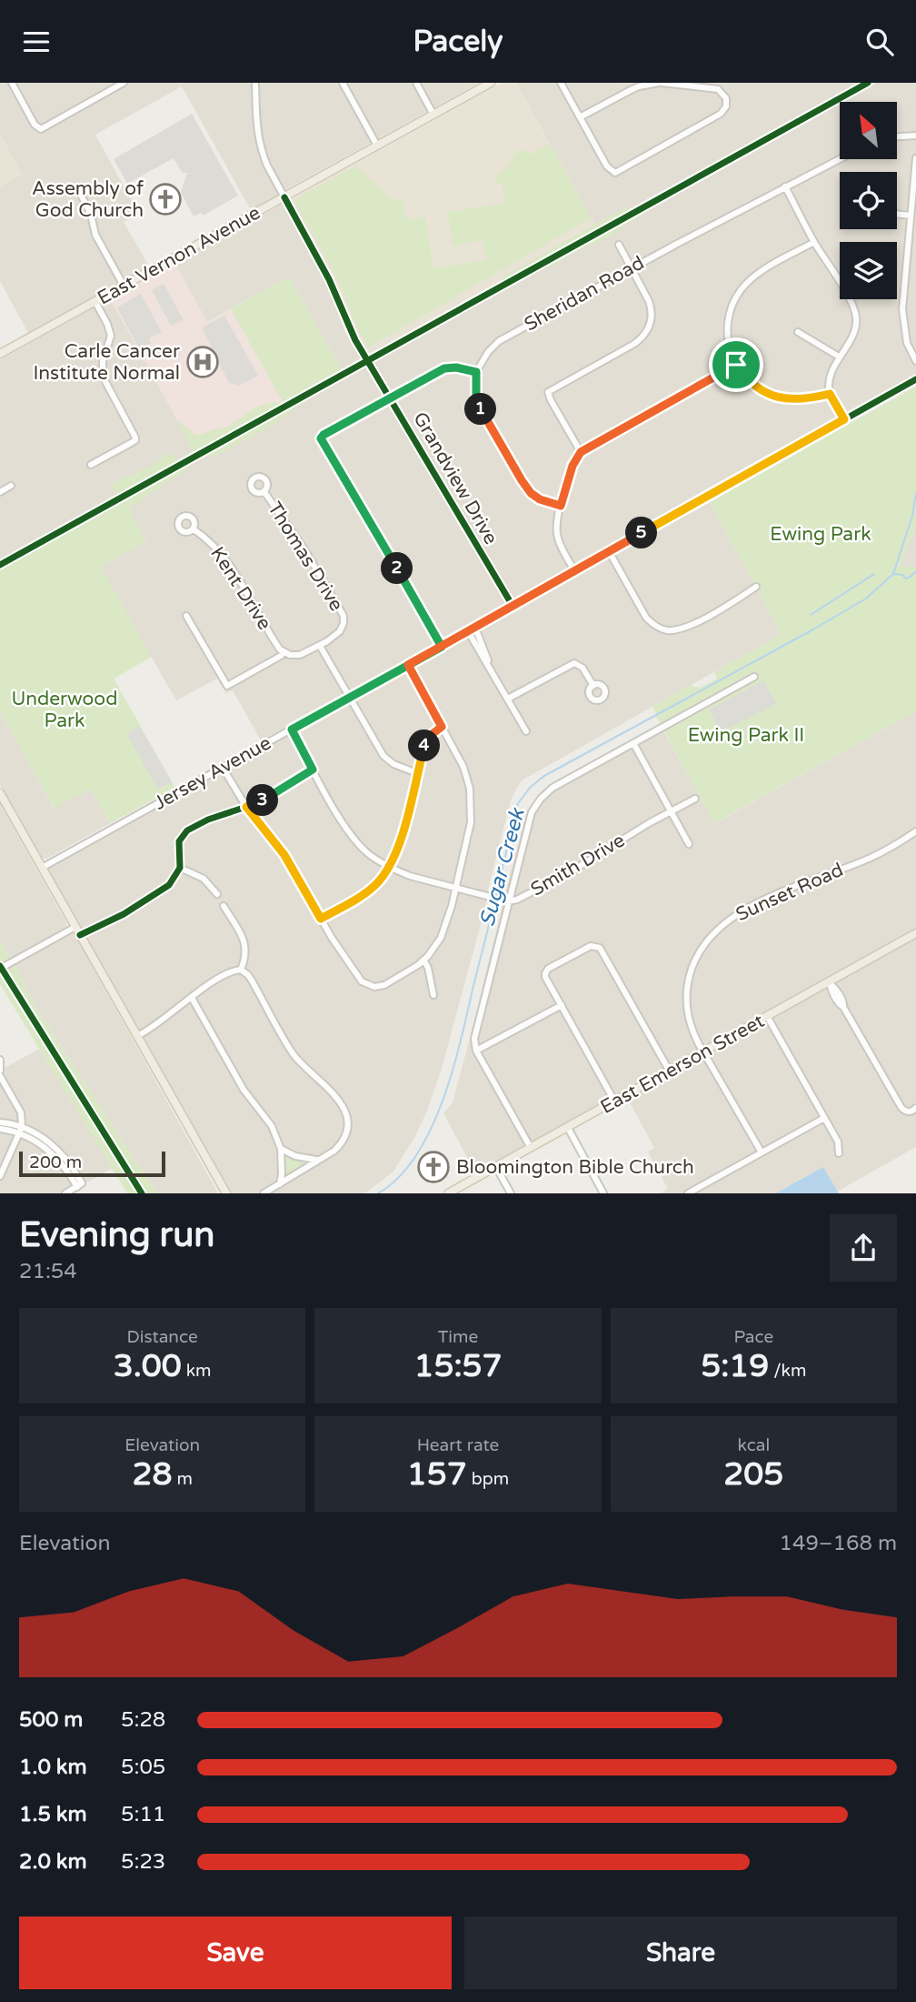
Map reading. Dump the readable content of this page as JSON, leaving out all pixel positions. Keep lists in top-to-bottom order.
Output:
{
  "streets": {
    "main road": ["East Vernon Avenue", "East Emerson Street"],
    "street": [
      "Sheridan Road",
      "Grandview Drive",
      "Thomas Drive",
      "Kent Drive",
      "Jersey Avenue",
      "Smith Drive",
      "Sunset Road"
    ]
  },
  "crossings": [
    ["East Vernon Avenue", "Grandview Drive"],
    ["Grandview Drive", "Jersey Avenue"],
    ["Sunset Road", "East Emerson Street"]
  ],
  "water": ["Sugar Creek"],
  "parks": ["Ewing Park", "Underwood Park", "Ewing Park II"],
  "places": {
    "church": ["Assembly of God Church", "Bloomington Bible Church"],
    "hospital": ["Carle Cancer Institute Normal"]
  },
  "scale_bar": "200 m",
  "north": "top left",
  "page": {
    "header": "Pacely",
    "pins": [
      "1",
      "5",
      "2",
      "4",
      "3"
    ],
    "scale": "200 m",
    "heading": ["Evening run", "21:54"],
    "stats": [
      ["Distance", "3.00 km"],
      ["Time", "15:57"],
      ["Pace", "5:19 /km"],
      ["Elevation", "28 m"],
      ["Heart rate", "157 bpm"],
      ["kcal", "205"]
    ],
    "chart": ["Elevation", "149–168 m"],
    "list": [
      {
        "name": "500 m",
        "note": "5:28"
      },
      {
        "name": "1.0 km",
        "note": "5:05"
      },
      {
        "name": "1.5 km",
        "note": "5:11"
      },
      {
        "name": "2.0 km",
        "note": "5:23"
      }
    ],
    "buttons": ["Save", "Share"]
  }
}
